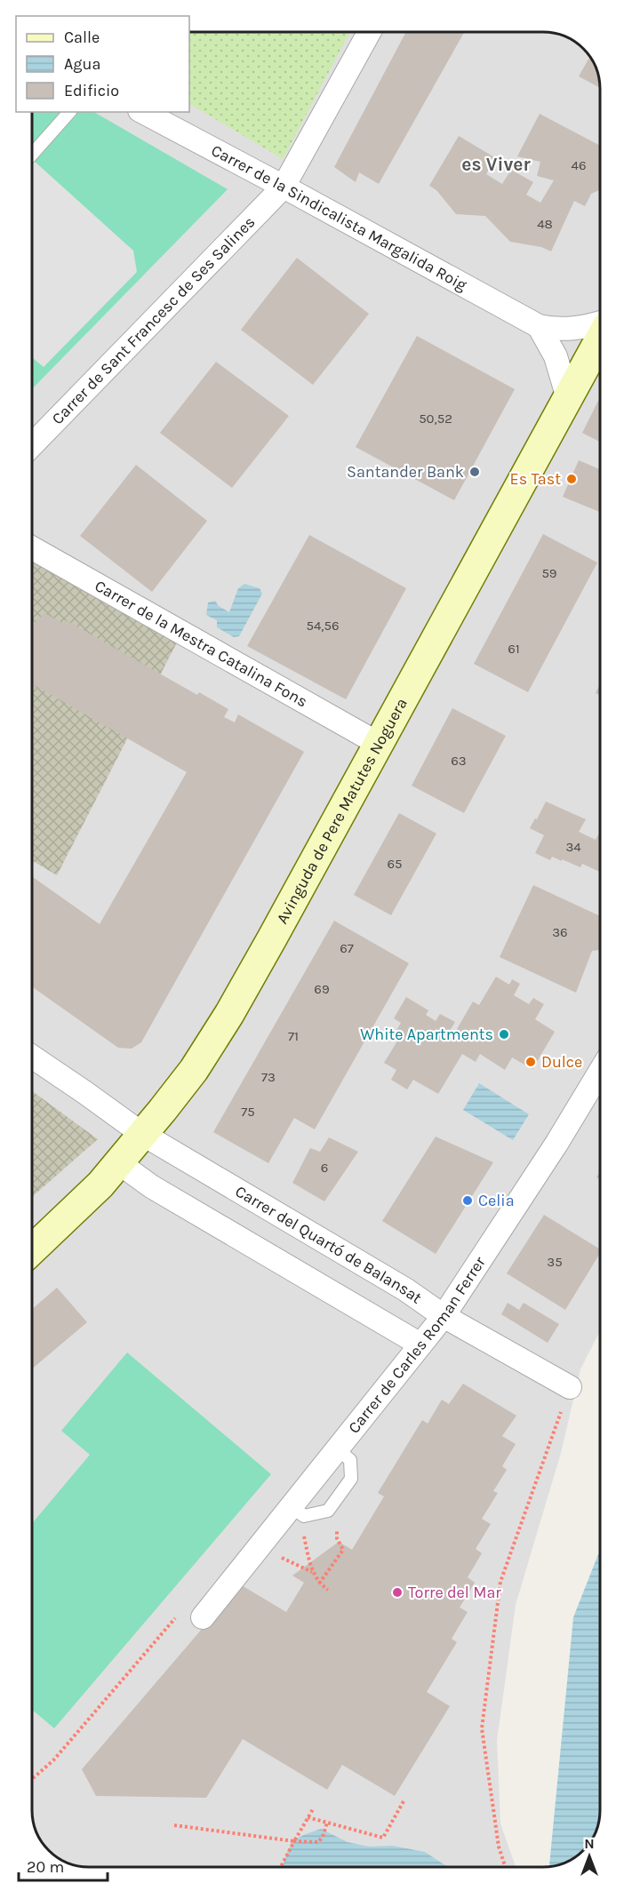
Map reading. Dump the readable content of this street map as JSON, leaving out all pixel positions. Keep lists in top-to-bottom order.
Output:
{
  "streets": {
    "street": [
      "Carrer de la Sindicalista Margalida Roig",
      "Carrer de Sant Francesc de Ses Salines",
      "Carrer de la Mestra Catalina Fons",
      "Avinguda de Pere Matutes Noguera",
      "Carrer del Quartó de Balansat",
      "Carrer de Carles Roman Ferrer"
    ]
  },
  "crossings": [
    ["Carrer de la Sindicalista Margalida Roig", "Carrer de Sant Francesc de Ses Salines"],
    ["Carrer de la Mestra Catalina Fons", "Avinguda de Pere Matutes Noguera"],
    ["Avinguda de Pere Matutes Noguera", "Carrer del Quartó de Balansat"],
    ["Carrer del Quartó de Balansat", "Carrer de Carles Roman Ferrer"]
  ],
  "districts": ["es Viver"],
  "places": [
    "Santander Bank",
    "Es Tast",
    "White Apartments",
    "Dulce",
    "Celia",
    "Torre del Mar"
  ],
  "house_numbers": [
    "46",
    "48",
    "50,52",
    "59",
    "54,56",
    "61",
    "63",
    "34",
    "65",
    "36",
    "67",
    "69",
    "71",
    "73",
    "75",
    "6",
    "35"
  ],
  "legend": ["Calle", "Agua", "Edificio"],
  "scale_bar": "20 m",
  "north": "top"
}
